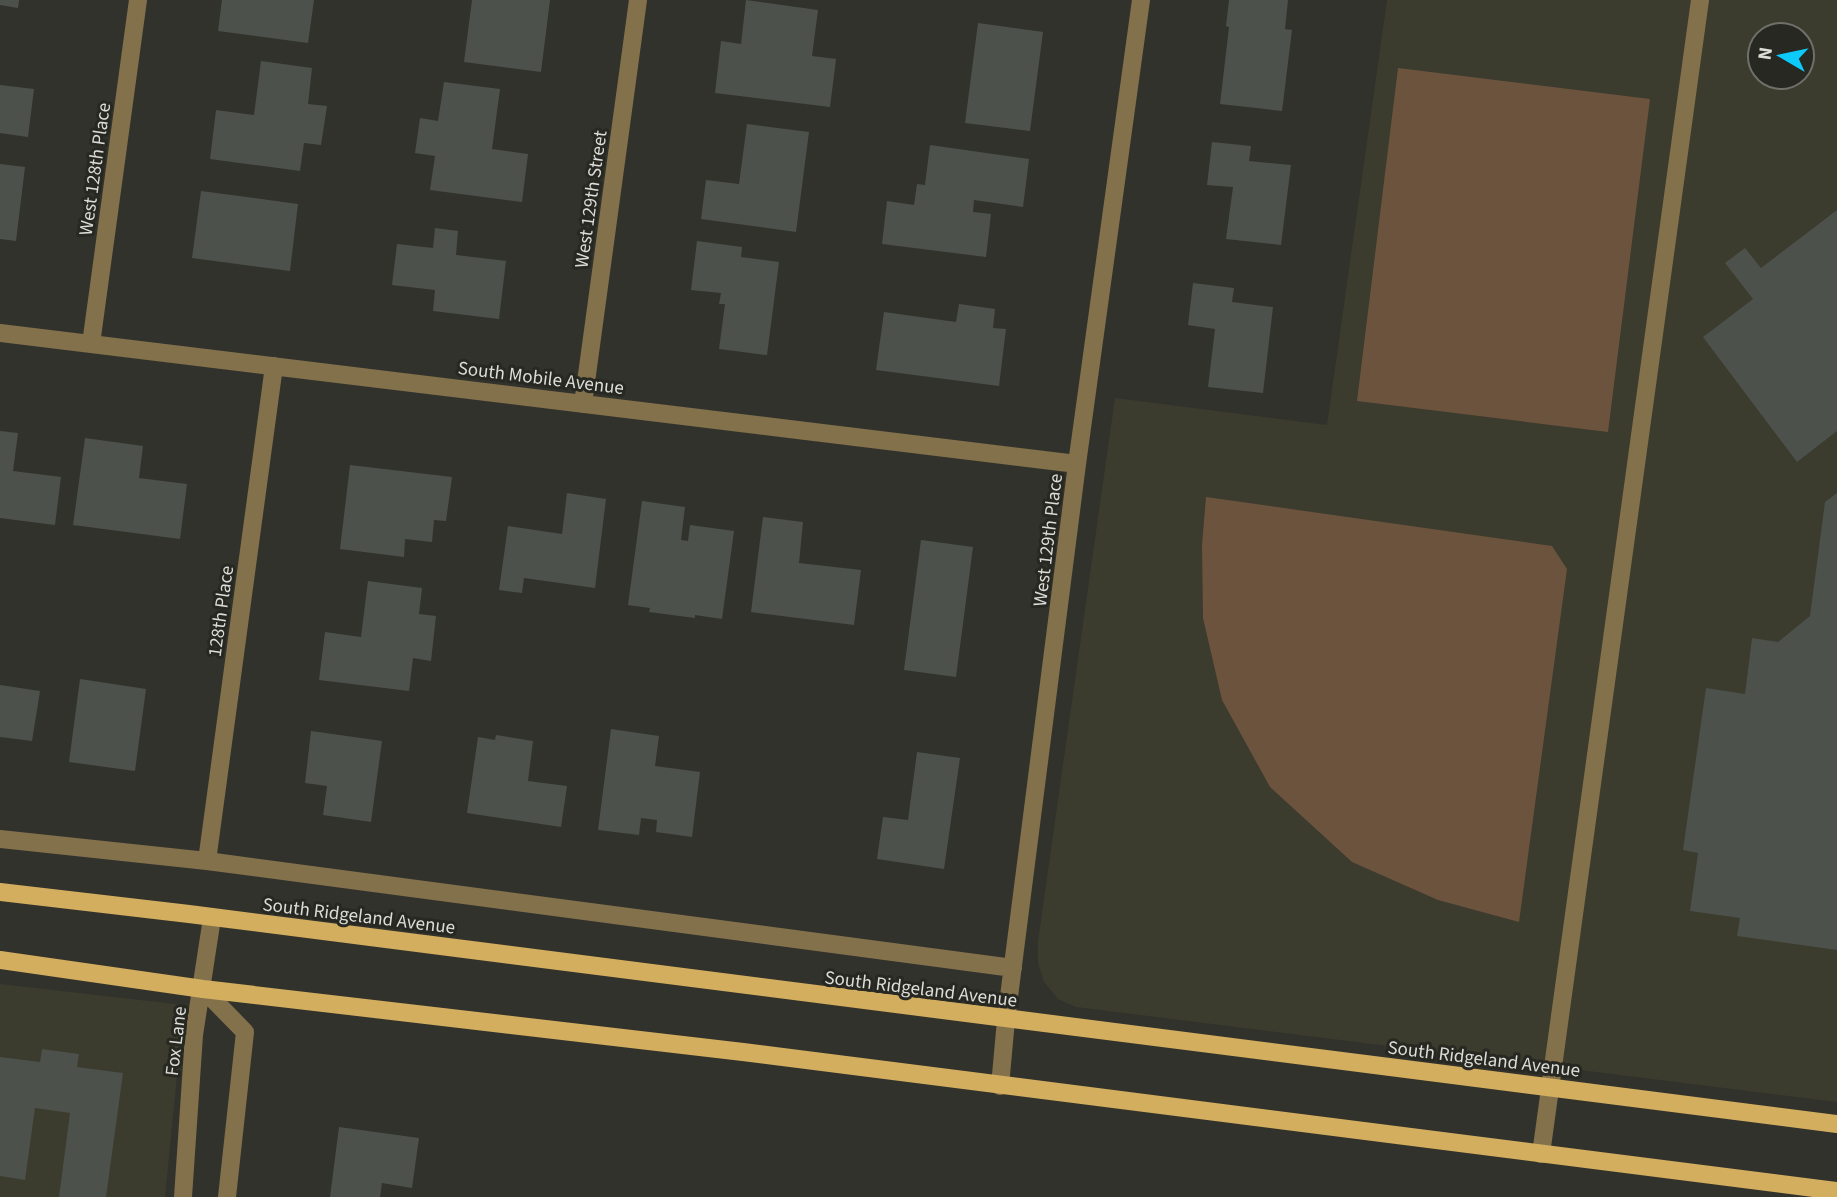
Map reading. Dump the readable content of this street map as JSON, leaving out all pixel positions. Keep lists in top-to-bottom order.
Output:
{
  "streets": {
    "main road": ["South Ridgeland Avenue"],
    "street": [
      "West 128th Place",
      "West 129th Street",
      "South Mobile Avenue",
      "West 129th Place",
      "128th Place",
      "Fox Lane"
    ]
  },
  "crossings": [
    ["West 128th Place", "South Mobile Avenue"],
    ["West 129th Street", "South Mobile Avenue"],
    ["South Mobile Avenue", "West 129th Place"],
    ["South Mobile Avenue", "128th Place"],
    ["West 129th Place", "South Ridgeland Avenue"]
  ],
  "north": "left"
}
